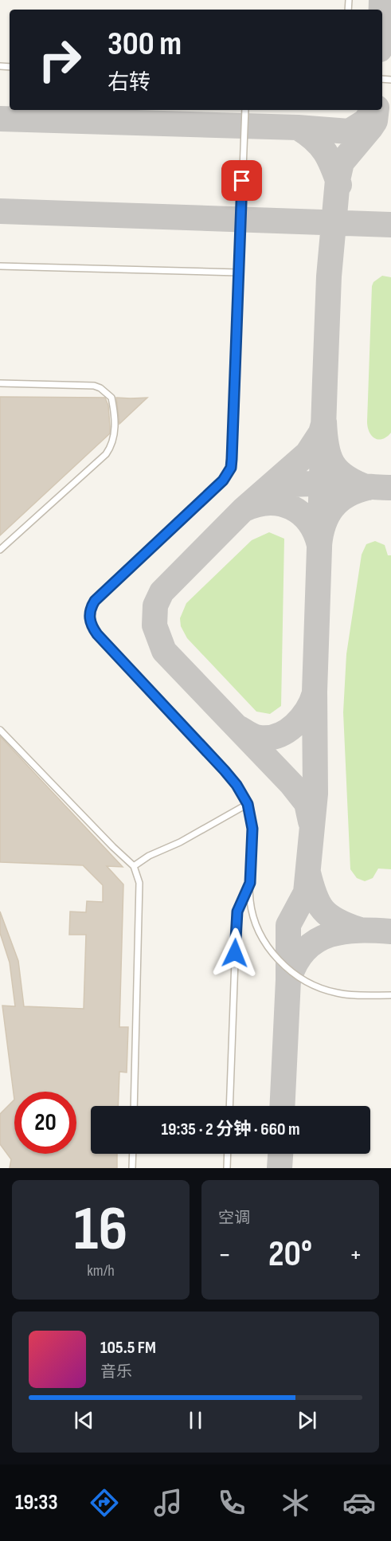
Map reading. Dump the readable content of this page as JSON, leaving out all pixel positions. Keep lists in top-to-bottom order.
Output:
{
  "page": {
    "turn": ["300 m", "右转"],
    "limit": "20",
    "trip": "19:35 · 2 分钟 · 660 m",
    "tile": [
      ["16", "km/h"],
      "空调"
    ],
    "heat": ["−", "20°", "+"],
    "song": ["105.5 FM", "音乐"],
    "tabs": "19:33"
  }
}
